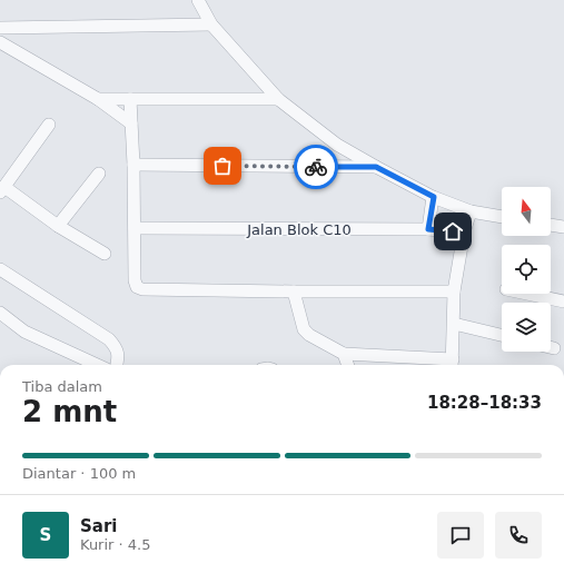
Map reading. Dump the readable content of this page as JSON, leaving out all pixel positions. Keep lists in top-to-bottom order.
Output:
{
  "streets": {
    "street": ["Jalan Blok C10"]
  },
  "north": "top",
  "page": {
    "heading": ["2 mnt", "Tiba dalam", "18:28–18:33"],
    "panel": ["Sari", "Kurir · 4.5"],
    "bar": "Diantar · 100 m",
    "round": "S"
  }
}
